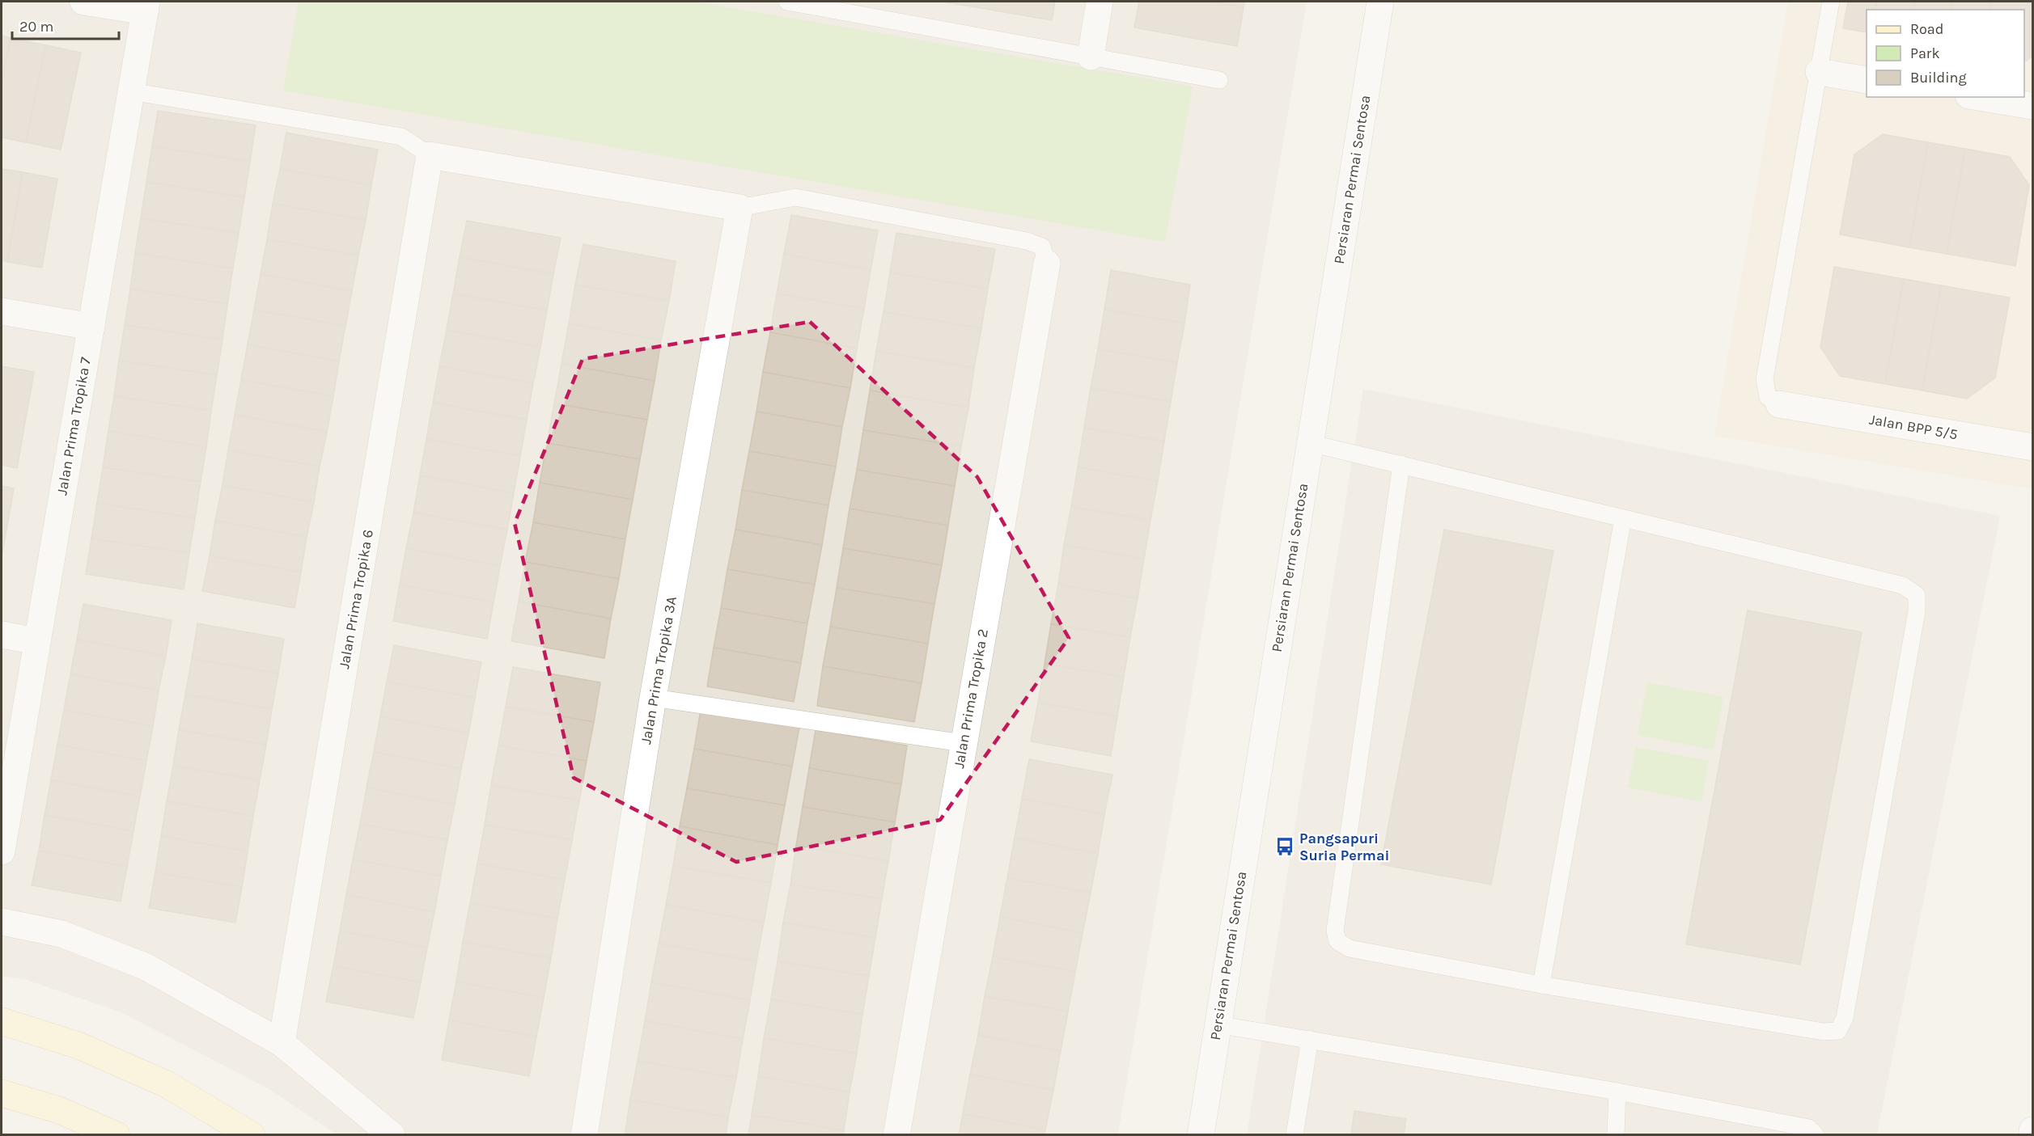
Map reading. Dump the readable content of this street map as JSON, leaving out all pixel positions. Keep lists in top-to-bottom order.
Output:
{
  "streets": {
    "street": [
      "Persiaran Permai Sentosa",
      "Jalan Prima Tropika 7",
      "Jalan BPP 5/5",
      "Jalan Prima Tropika 6",
      "Jalan Prima Tropika 3A",
      "Jalan Prima Tropika 2"
    ]
  },
  "places": {
    "bus stop": ["Pangsapuri Suria Permai"]
  },
  "legend": ["Road", "Park", "Building"],
  "scale_bar": "20 m"
}
